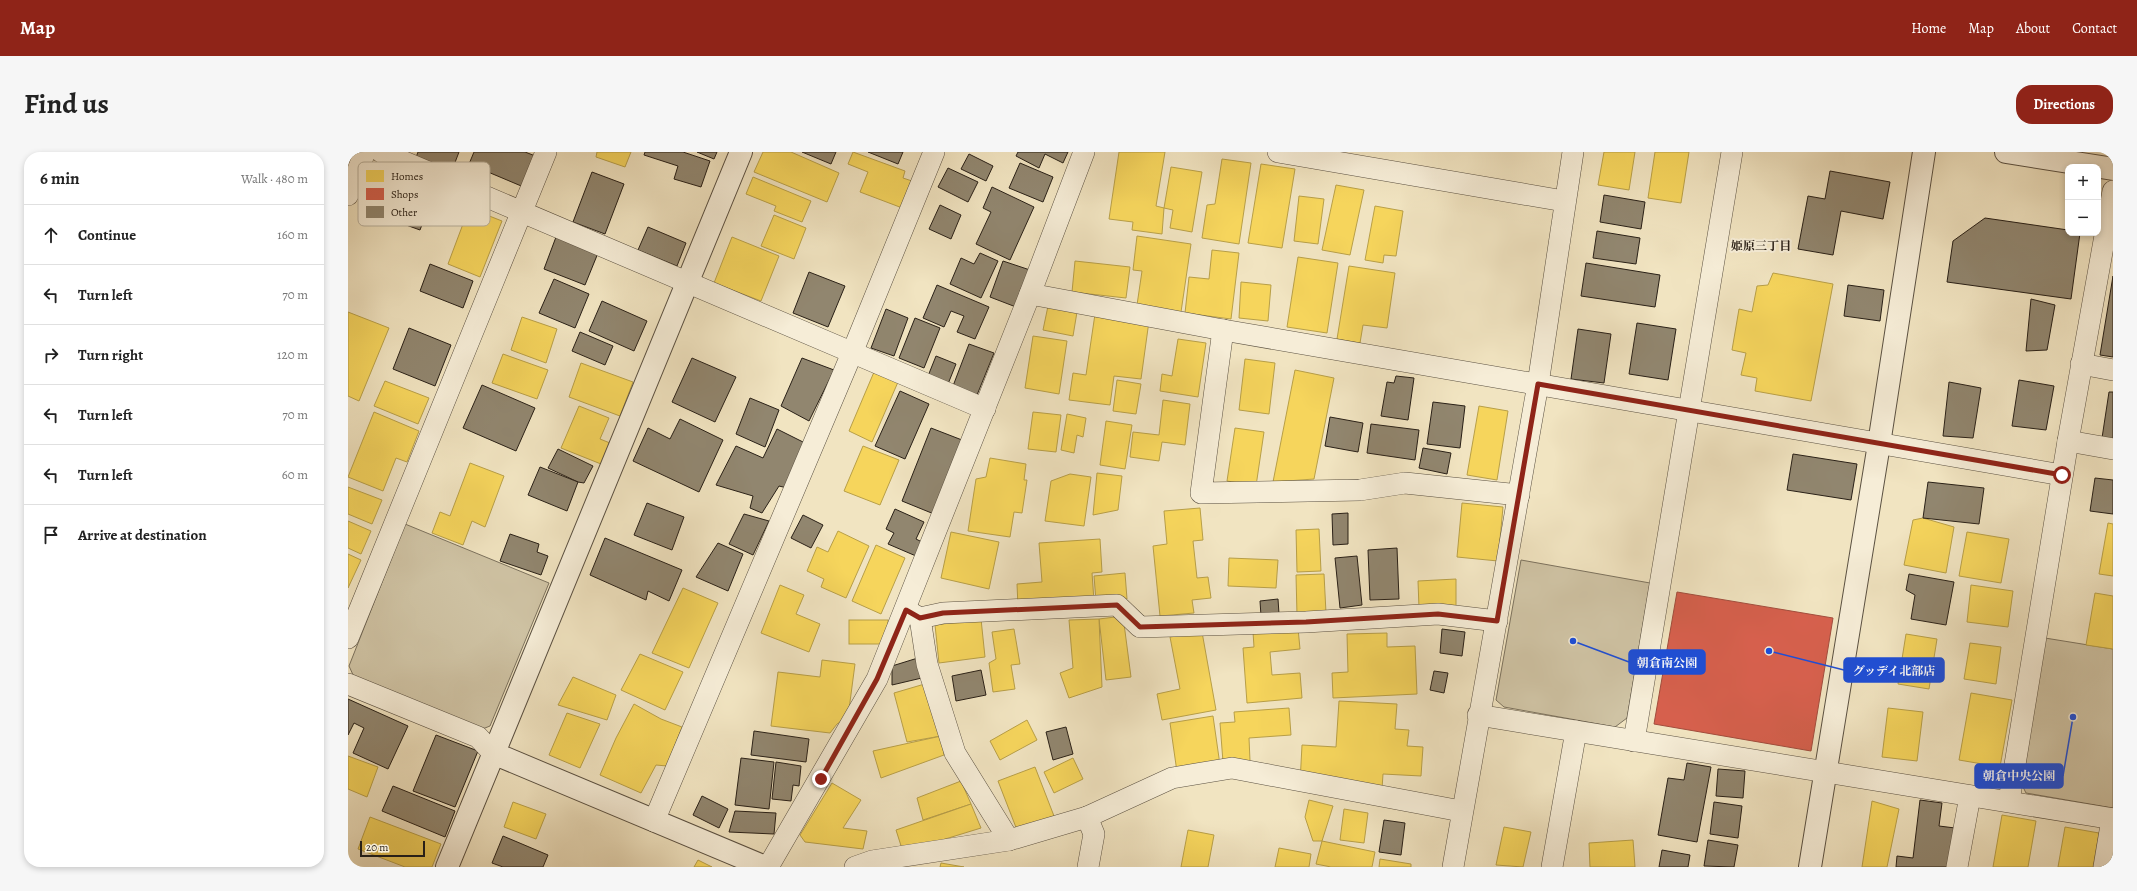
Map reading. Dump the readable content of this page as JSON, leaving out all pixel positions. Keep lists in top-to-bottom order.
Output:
{
  "districts": ["姫原三丁目"],
  "places": ["朝倉南公園", "グッデイ北部店", "朝倉中央公園"],
  "legend": ["Homes", "Shops", "Other"],
  "scale_bar": "20 m",
  "page": {
    "header": "Map",
    "nav": [
      "Home",
      "Map",
      "About",
      "Contact"
    ],
    "title": "Find us",
    "buttons": "Directions",
    "heading": ["6 min", "Walk · 480 m"],
    "map_buttons": ["+", "−"],
    "list": [
      ["Continue", "160 m"],
      ["Turn left", "70 m"],
      ["Turn right", "120 m"],
      ["Turn left", "70 m"],
      ["Turn left", "60 m"],
      "Arrive at destination"
    ],
    "scale": "20 m"
  }
}
